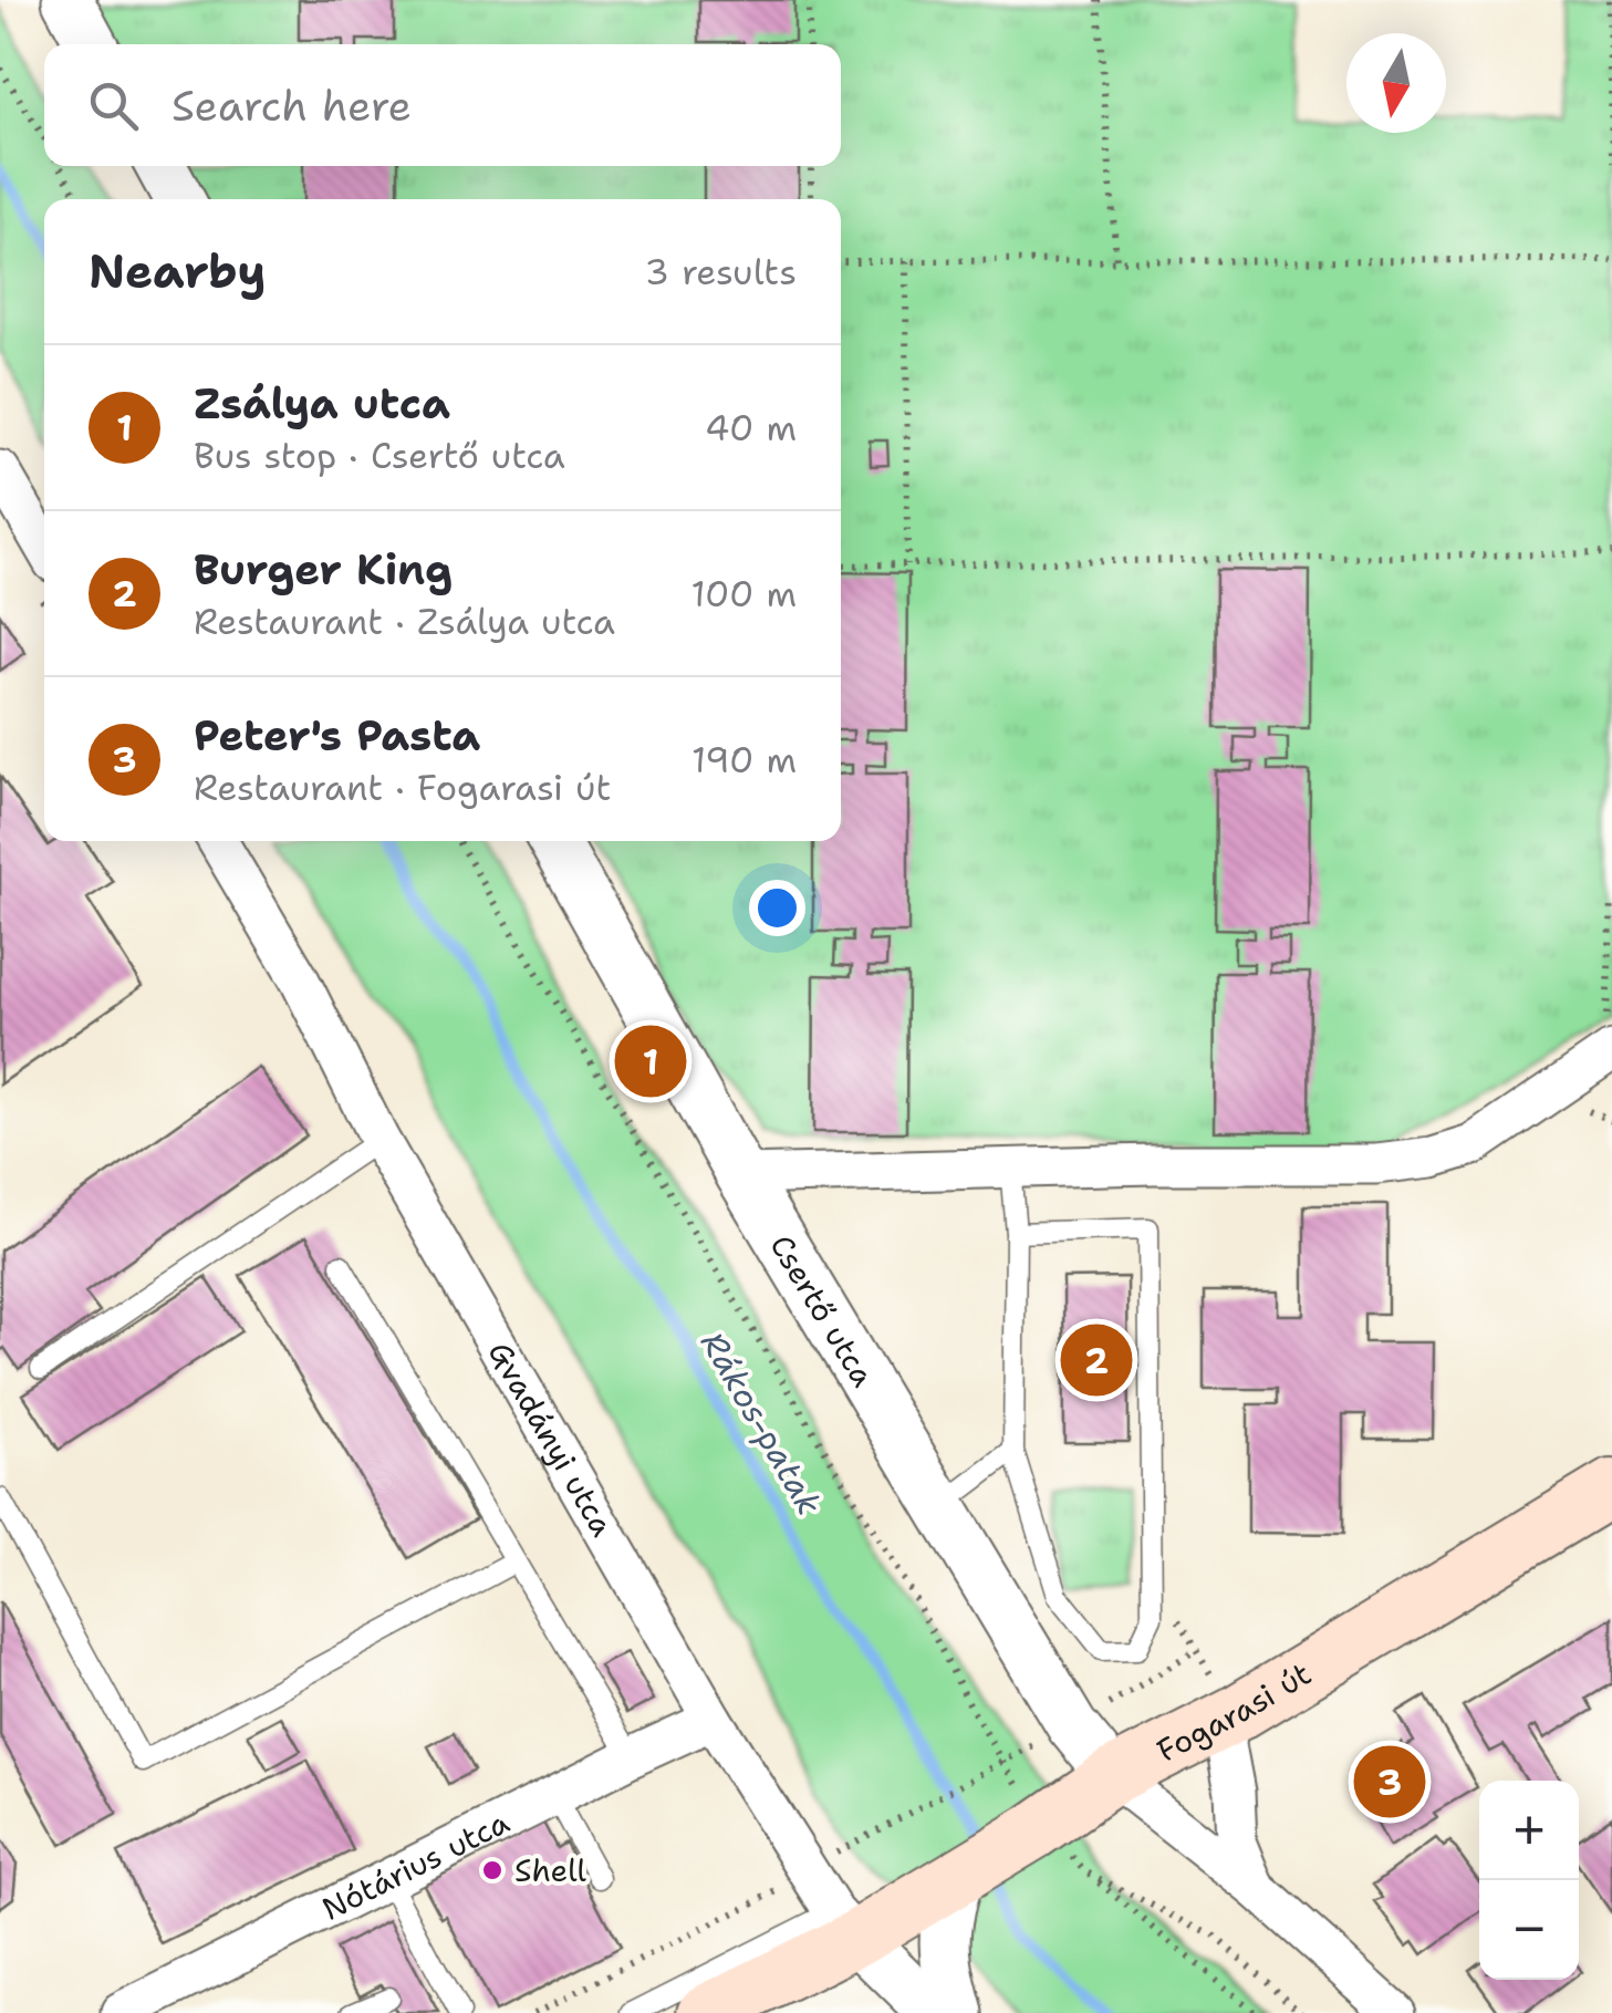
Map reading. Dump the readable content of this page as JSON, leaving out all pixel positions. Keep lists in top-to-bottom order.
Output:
{
  "streets": {
    "main road": ["Fogarasi út"],
    "street": ["Csertő utca", "Gvadányi utca", "Nótárius utca"]
  },
  "crossings": [
    ["Csertő utca", "Fogarasi út"],
    ["Gvadányi utca", "Fogarasi út"],
    ["Gvadányi utca", "Nótárius utca"]
  ],
  "water": ["Rákos-patak"],
  "places": ["Shell"],
  "north": "bottom",
  "page": {
    "search": "Search here",
    "heading": ["Nearby", "3 results"],
    "list": [
      {
        "mark": "1",
        "name": "Zsálya utca",
        "note": "Bus stop · Csertő utca",
        "value": "40 m"
      },
      {
        "mark": "2",
        "name": "Burger King",
        "note": "Restaurant · Zsálya utca",
        "value": "100 m"
      },
      {
        "mark": "3",
        "name": "Peter's Pasta",
        "note": "Restaurant · Fogarasi út",
        "value": "190 m"
      }
    ],
    "pins": ["1", "2", "3"],
    "map_buttons": ["+", "−"]
  }
}
